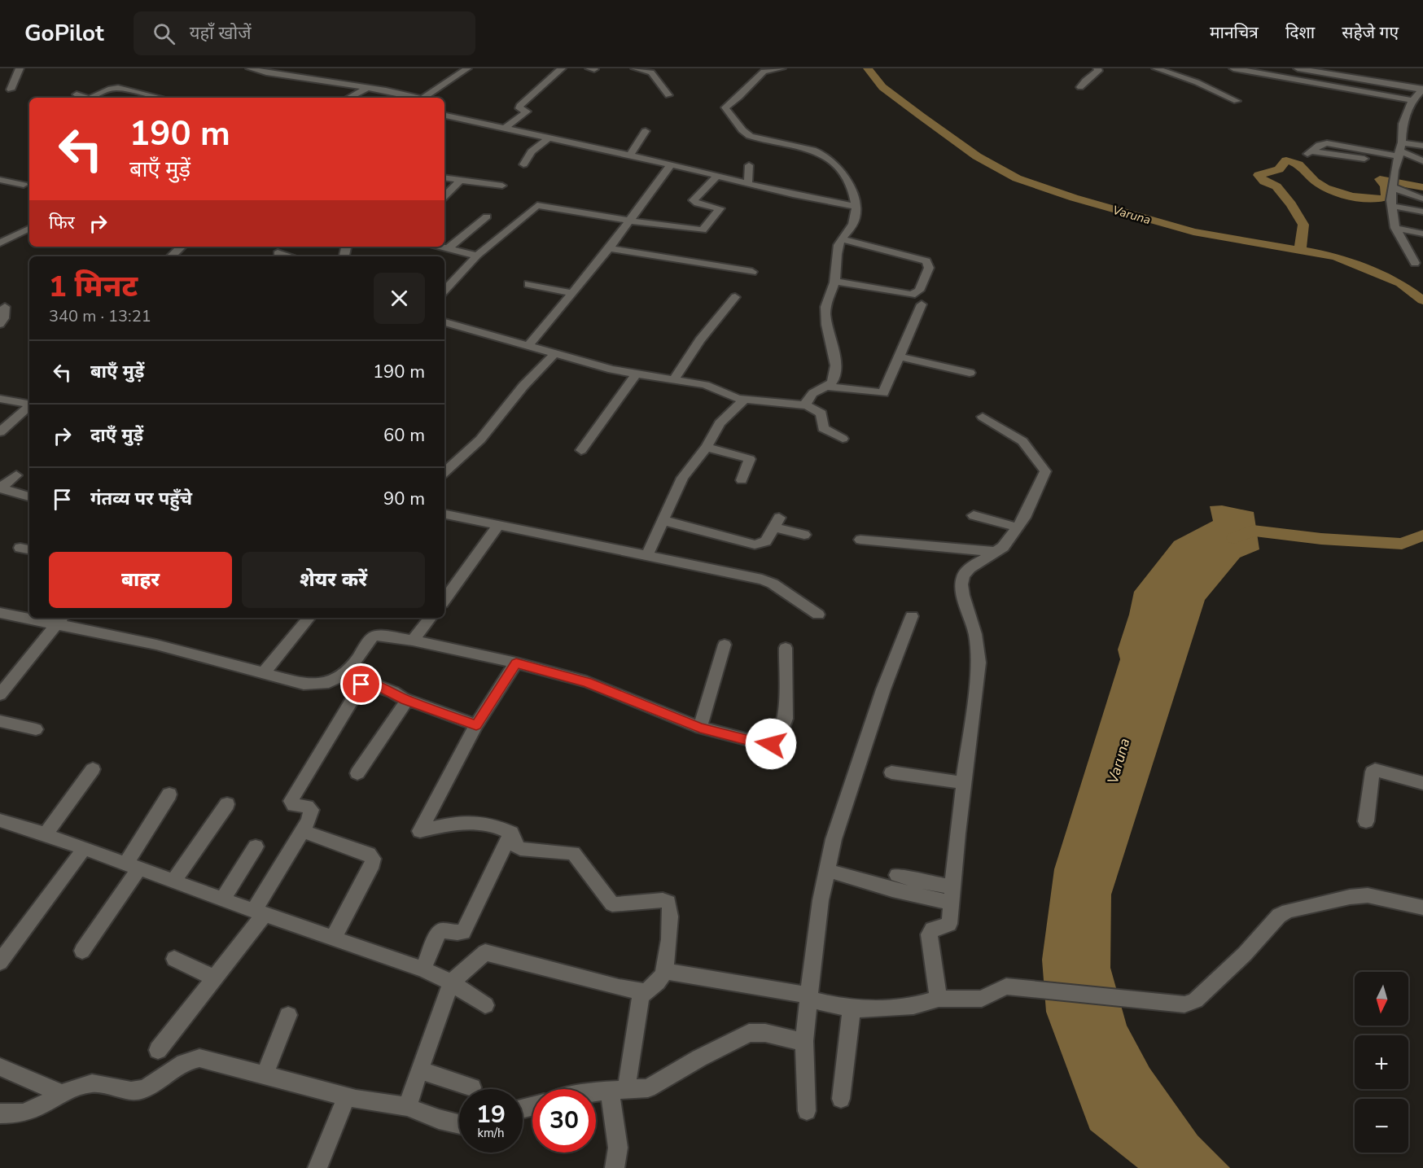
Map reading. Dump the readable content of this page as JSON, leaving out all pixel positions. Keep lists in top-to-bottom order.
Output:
{
  "water": ["Varuna"],
  "north": "bottom",
  "page": {
    "header": "GoPilot",
    "search": "यहाँ खोजें",
    "nav": ["मानचित्र", "दिशा", "सहेजे गए"],
    "turn": ["190 m", "बाएँ मुड़ें"],
    "then": "फिर",
    "heading": ["1 मिनट", "340 m · 13:21"],
    "list": [
      {
        "name": "बाएँ मुड़ें",
        "value": "190 m"
      },
      {
        "name": "दाएँ मुड़ें",
        "value": "60 m"
      },
      {
        "name": "गंतव्य पर पहुँचे",
        "value": "90 m"
      }
    ],
    "buttons": ["बाहर", "शेयर करें"],
    "map_buttons": ["+", "−"],
    "speed": "19 km/h",
    "limit": "30"
  }
}
